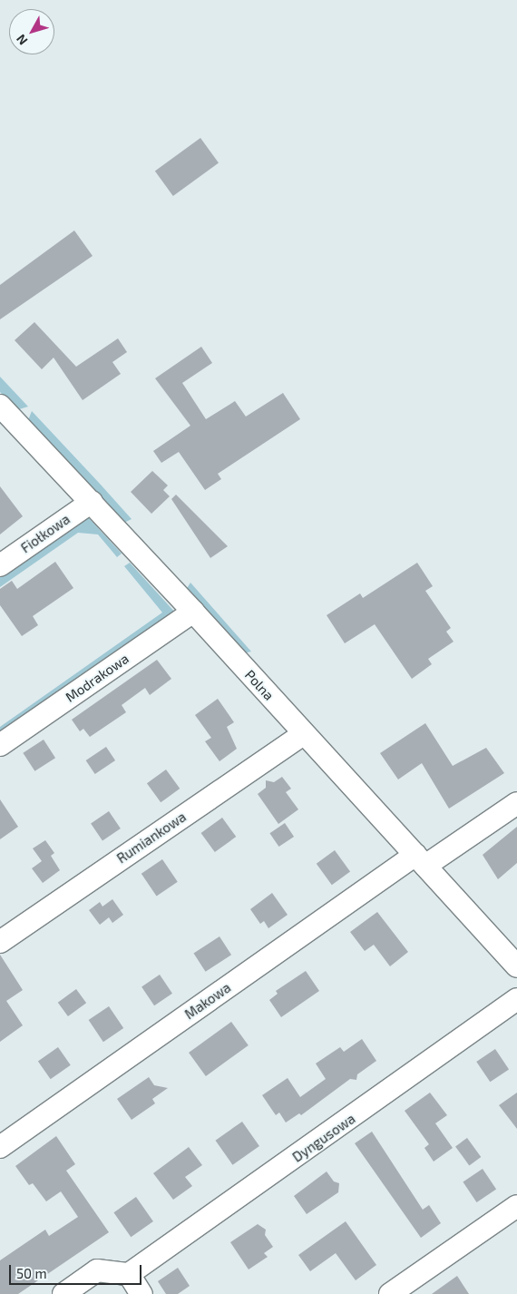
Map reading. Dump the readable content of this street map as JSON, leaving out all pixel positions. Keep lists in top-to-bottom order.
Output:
{
  "streets": {
    "street": [
      "Fiołkowa",
      "Modrakowa",
      "Polna",
      "Rumiankowa",
      "Makowa",
      "Dyngusowa"
    ]
  },
  "crossings": [
    ["Fiołkowa", "Polna"],
    ["Modrakowa", "Polna"],
    ["Polna", "Rumiankowa"],
    ["Polna", "Makowa"]
  ],
  "scale_bar": "50 m",
  "north": "bottom left"
}
